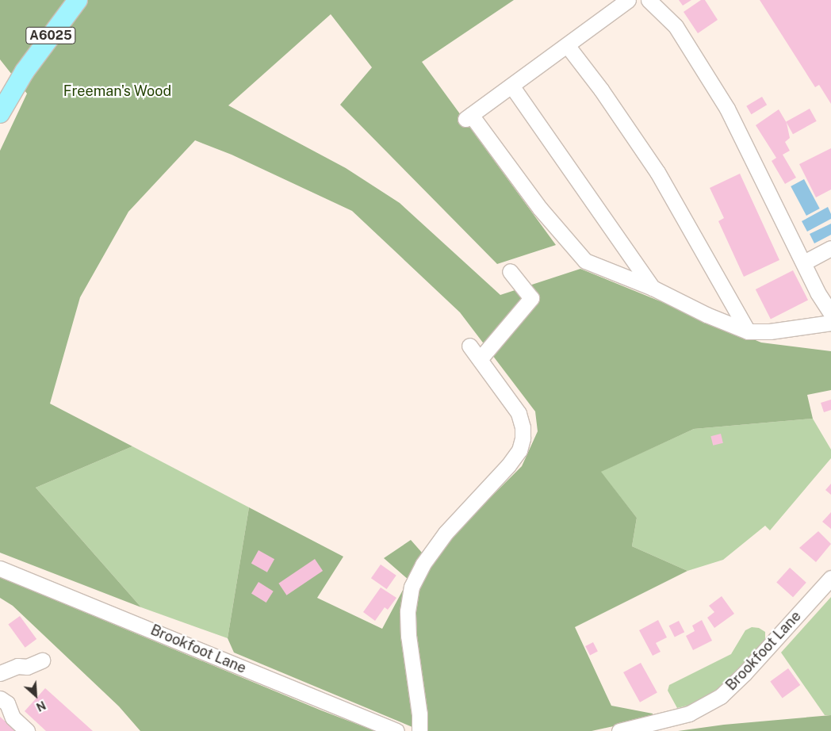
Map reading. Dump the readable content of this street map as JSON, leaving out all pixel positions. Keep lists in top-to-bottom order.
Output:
{
  "streets": {
    "main road": ["A6025"],
    "street": ["Brookfoot Lane"]
  },
  "parks": ["Freeman's Wood"],
  "north": "bottom right"
}
